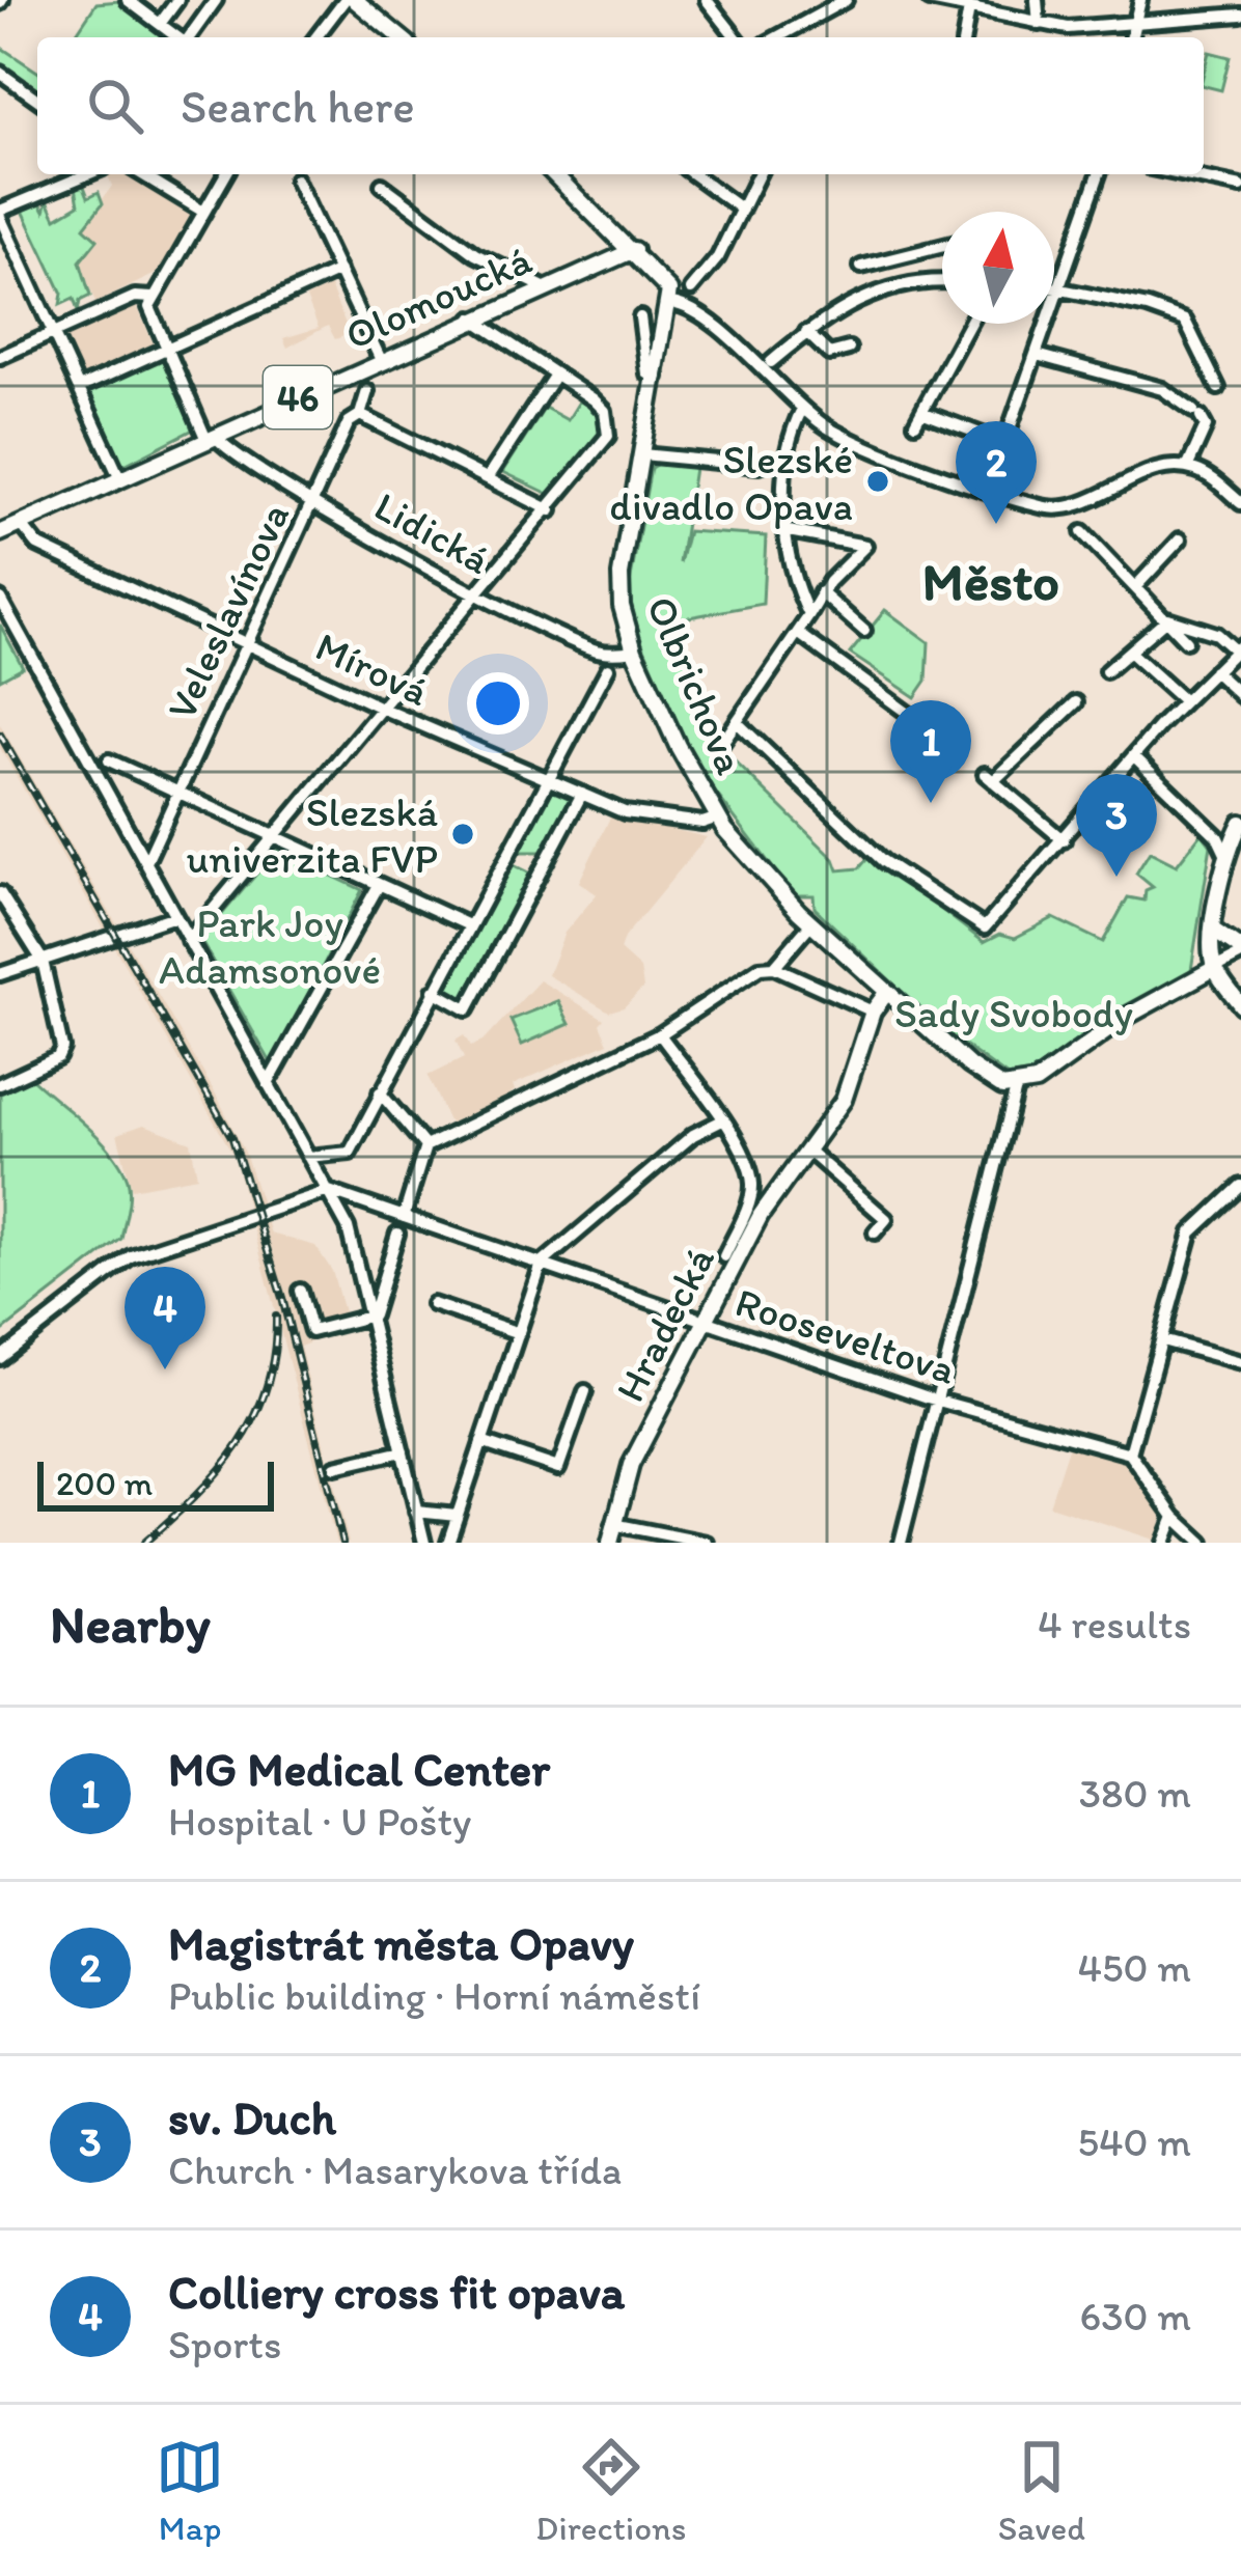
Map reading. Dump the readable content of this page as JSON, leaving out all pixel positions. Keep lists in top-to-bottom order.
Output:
{
  "streets": {
    "main road": [
      "Olomoucká",
      "46",
      "Olbrichova",
      "Hradecká"
    ],
    "street": [
      "Lidická",
      "Veleslavínova",
      "Mírová",
      "Rooseveltova"
    ]
  },
  "crossings": [
    ["Olomoucká", "Lidická"],
    ["Olomoucká", "Mírová"],
    ["Lidická", "Veleslavínova"],
    ["Lidická", "Olbrichova"],
    ["Veleslavínova", "Mírová"],
    ["Mírová", "Olbrichova"],
    ["Olbrichova", "Hradecká"],
    ["Hradecká", "Rooseveltova"]
  ],
  "districts": ["Město"],
  "parks": ["Park Joy Adamsonové", "Sady Svobody"],
  "places": ["Slezské divadlo Opava", "Slezská univerzita FVP"],
  "scale_bar": "200 m",
  "north": "top",
  "page": {
    "search": "Search here",
    "pins": [
      "2",
      "1",
      "3",
      "4"
    ],
    "scale": "200 m",
    "heading": ["Nearby", "4 results"],
    "list": [
      {
        "mark": "1",
        "name": "MG Medical Center",
        "note": "Hospital · U Pošty",
        "value": "380 m"
      },
      {
        "mark": "2",
        "name": "Magistrát města Opavy",
        "note": "Public building · Horní náměstí",
        "value": "450 m"
      },
      {
        "mark": "3",
        "name": "sv. Duch",
        "note": "Church · Masarykova třída",
        "value": "540 m"
      },
      {
        "mark": "4",
        "name": "Colliery cross fit opava",
        "note": "Sports",
        "value": "630 m"
      }
    ],
    "nav": ["Map", "Directions", "Saved"]
  }
}
